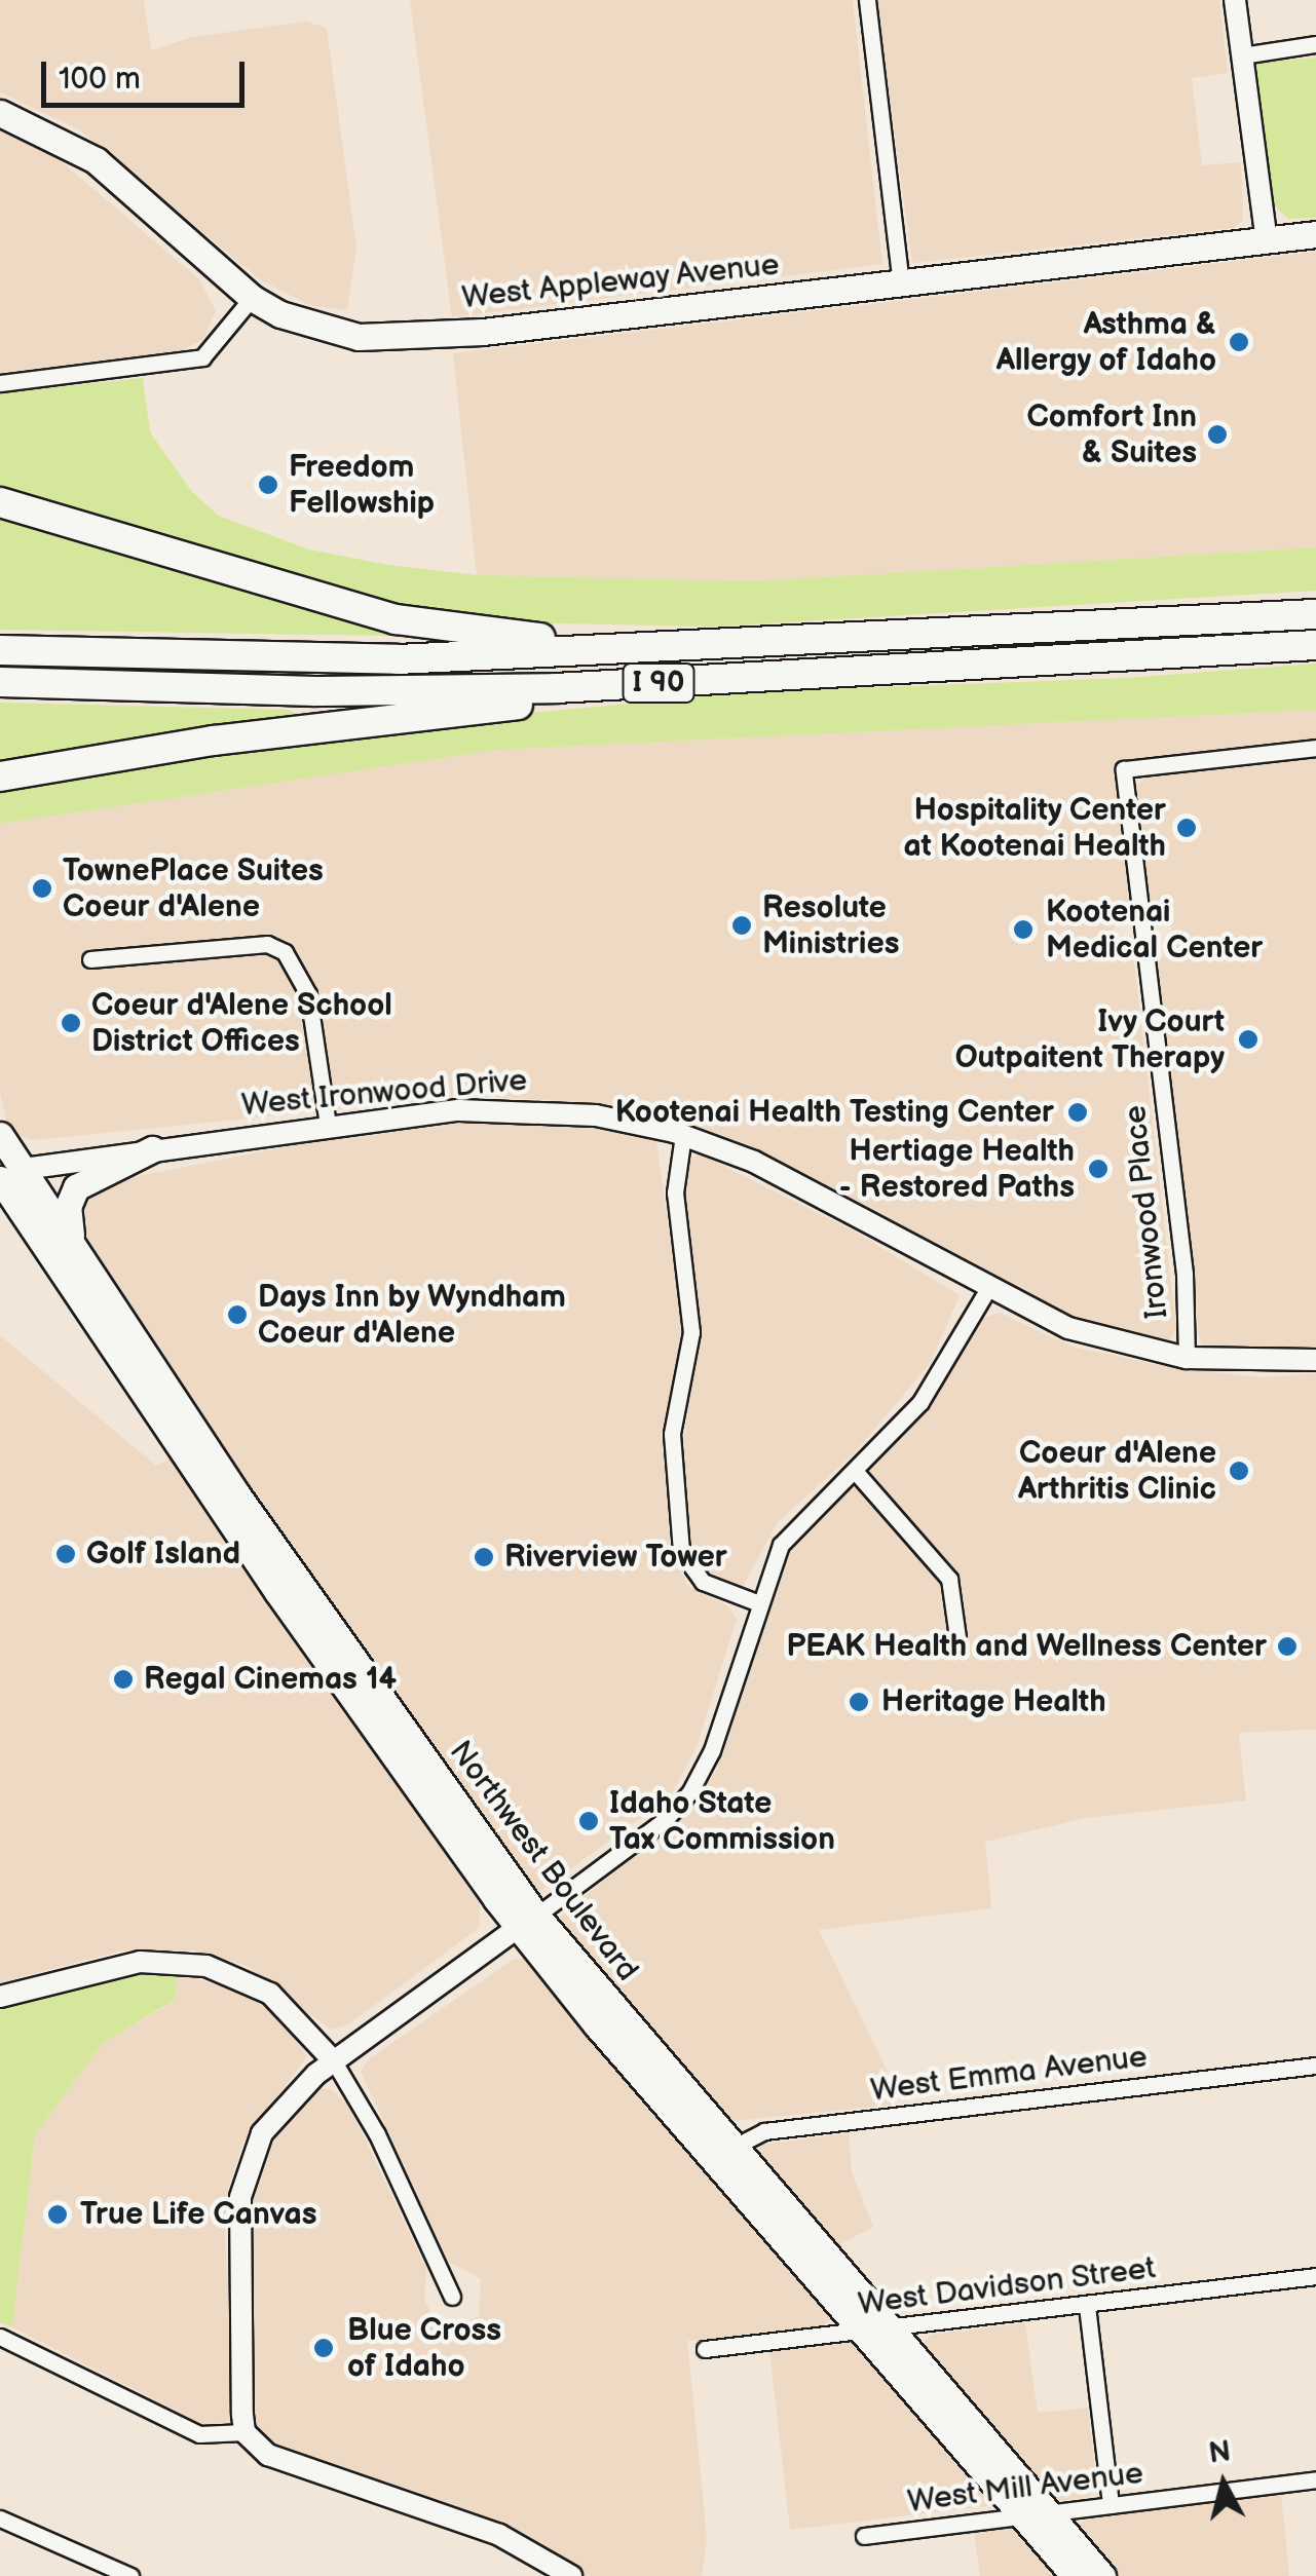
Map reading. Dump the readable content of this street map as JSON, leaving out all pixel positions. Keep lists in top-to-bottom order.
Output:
{
  "streets": {
    "highway": ["I 90"],
    "main road": ["West Appleway Avenue", "Northwest Boulevard"],
    "street": [
      "West Ironwood Drive",
      "Ironwood Place",
      "West Emma Avenue",
      "West Davidson Street",
      "West Mill Avenue"
    ]
  },
  "crossings": [
    ["West Ironwood Drive", "Ironwood Place"],
    ["West Ironwood Drive", "Northwest Boulevard"],
    ["Northwest Boulevard", "West Emma Avenue"],
    ["Northwest Boulevard", "West Davidson Street"],
    ["Northwest Boulevard", "West Mill Avenue"]
  ],
  "places": [
    "Asthma & Allergy of Idaho",
    "Comfort Inn & Suites",
    "Freedom Fellowship",
    "Hospitality Center at Kootenai Health",
    "TownePlace Suites Coeur d'Alene",
    "Resolute Ministries",
    "Kootenai Medical Center",
    "Coeur d'Alene School District Offices",
    "Ivy Court Outpaitent Therapy",
    "Kootenai Health Testing Center",
    "Hertiage Health - Restored Paths",
    "Days Inn by Wyndham Coeur d'Alene",
    "Coeur d'Alene Arthritis Clinic",
    "Golf Island",
    "Riverview Tower",
    "PEAK Health and Wellness Center",
    "Regal Cinemas 14",
    "Heritage Health",
    "Idaho State Tax Commission",
    "True Life Canvas",
    "Blue Cross of Idaho"
  ],
  "scale_bar": "100 m",
  "north": "top"
}
